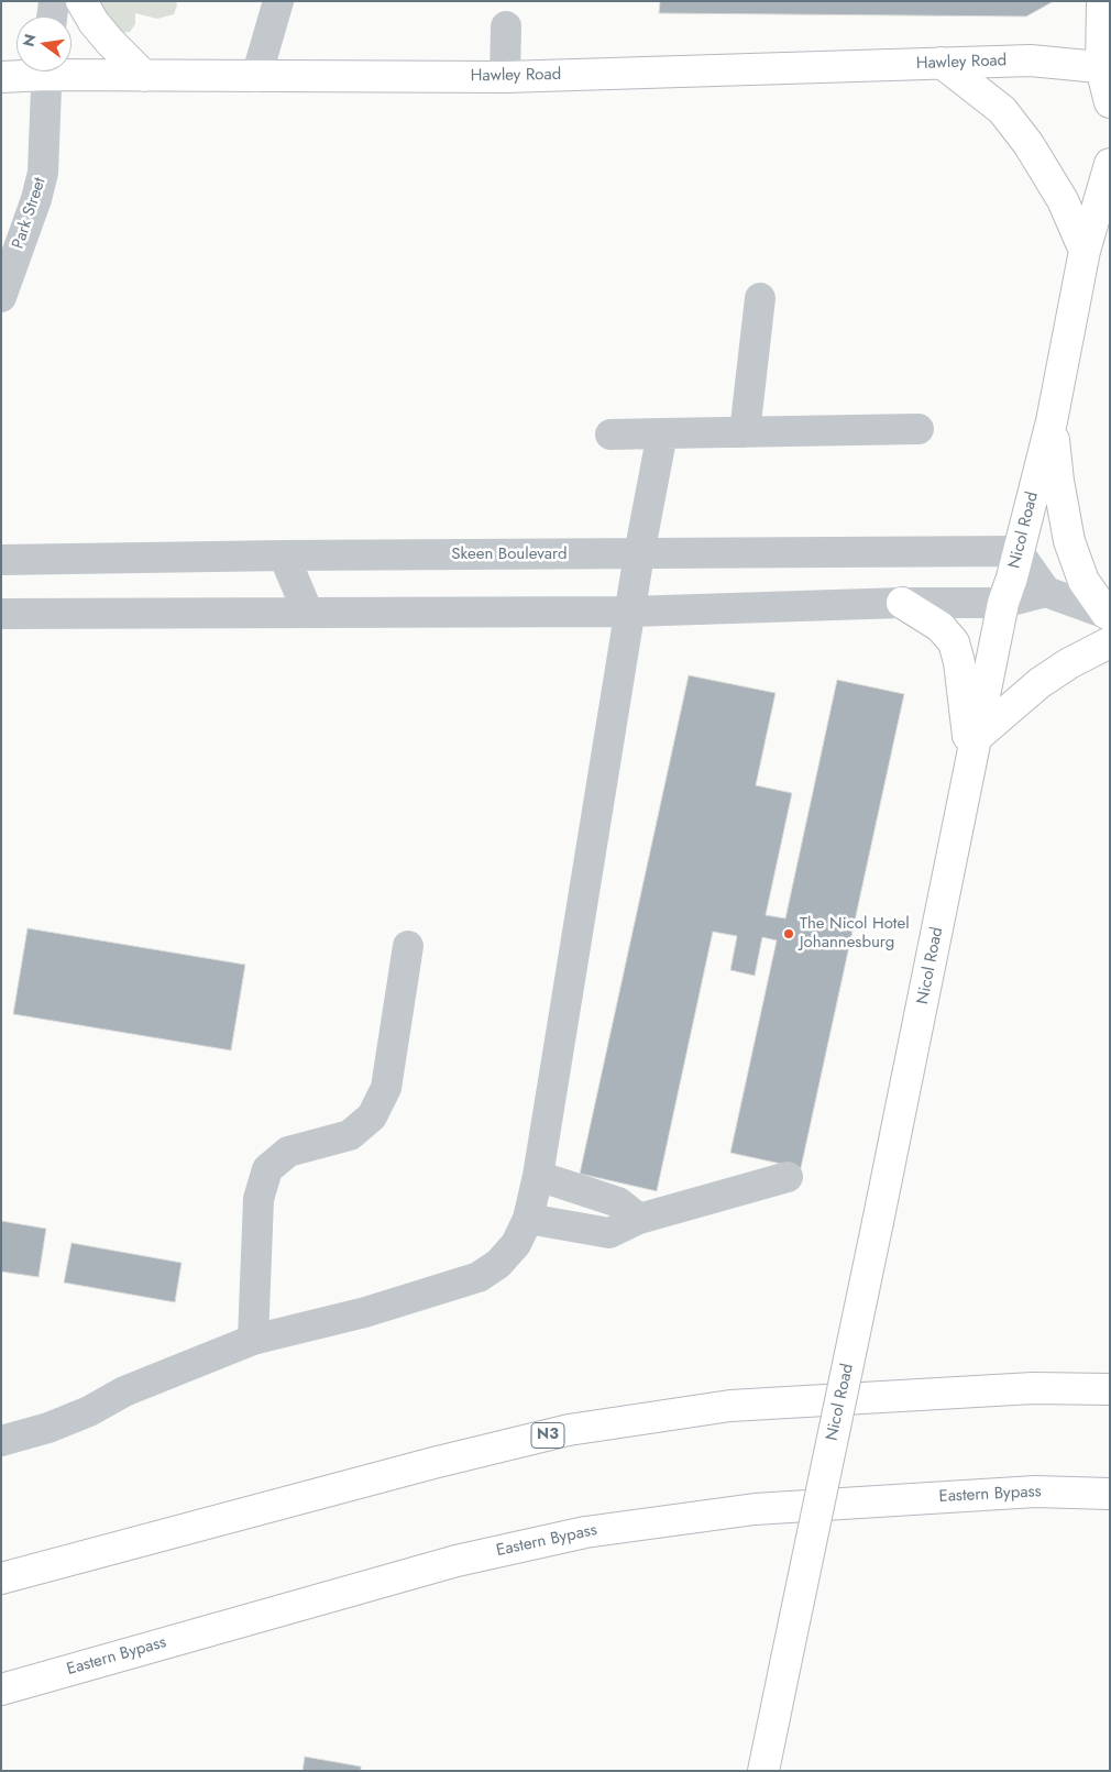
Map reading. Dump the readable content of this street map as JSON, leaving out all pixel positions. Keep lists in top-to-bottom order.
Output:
{
  "streets": {
    "main road": [
      "Hawley Road",
      "Nicol Road",
      "N3",
      "Eastern Bypass"
    ],
    "street": ["Park Street", "Skeen Boulevard"]
  },
  "crossings": [
    ["Nicol Road", "Skeen Boulevard"]
  ],
  "places": ["The Nicol Hotel Johannesburg"],
  "north": "left"
}
